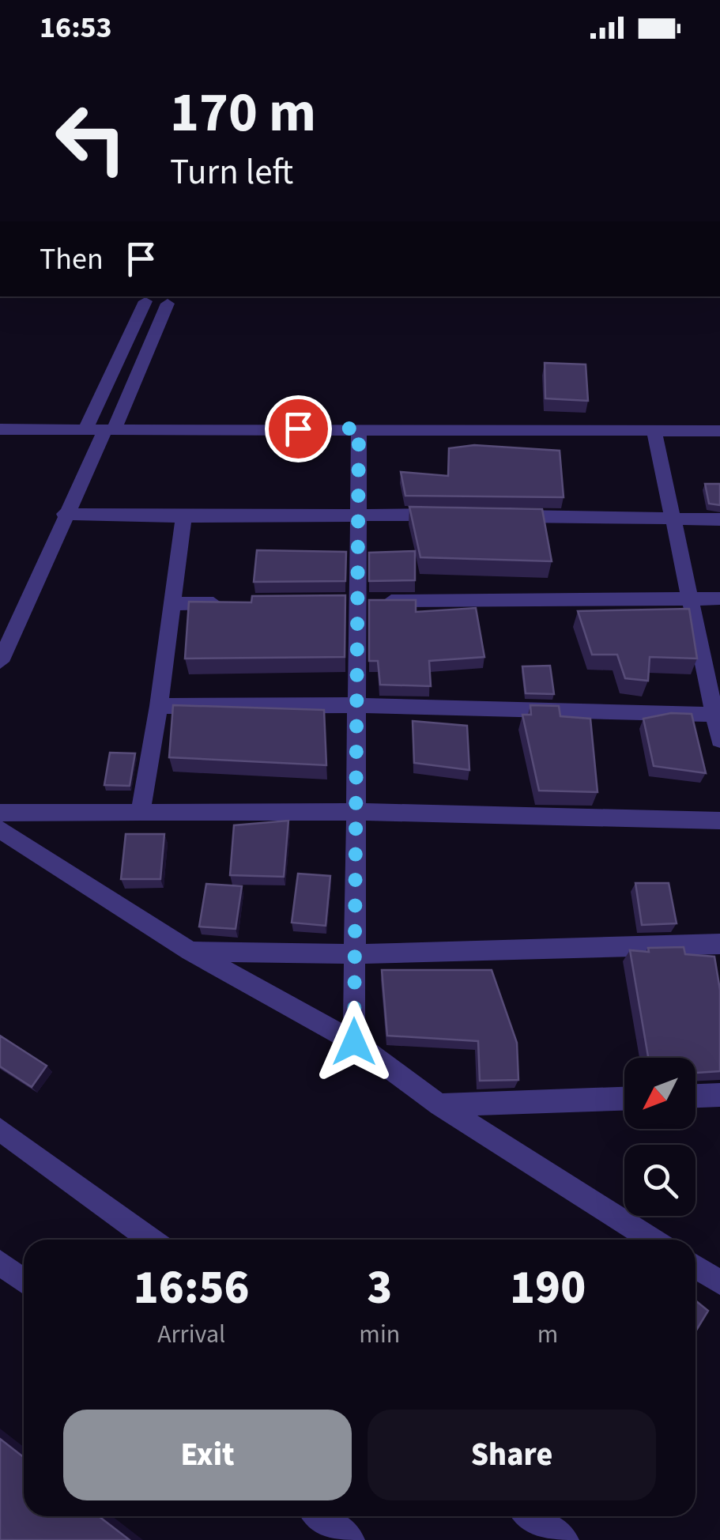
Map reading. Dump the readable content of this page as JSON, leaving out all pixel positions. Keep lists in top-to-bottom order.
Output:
{
  "north": "bottom left",
  "page": {
    "status": "16:53",
    "turn": ["170 m", "Turn left"],
    "then": "Then",
    "eta": [
      "16:56",
      "Arrival",
      "3",
      "min",
      "190",
      "m"
    ],
    "buttons": ["Exit", "Share"]
  }
}
